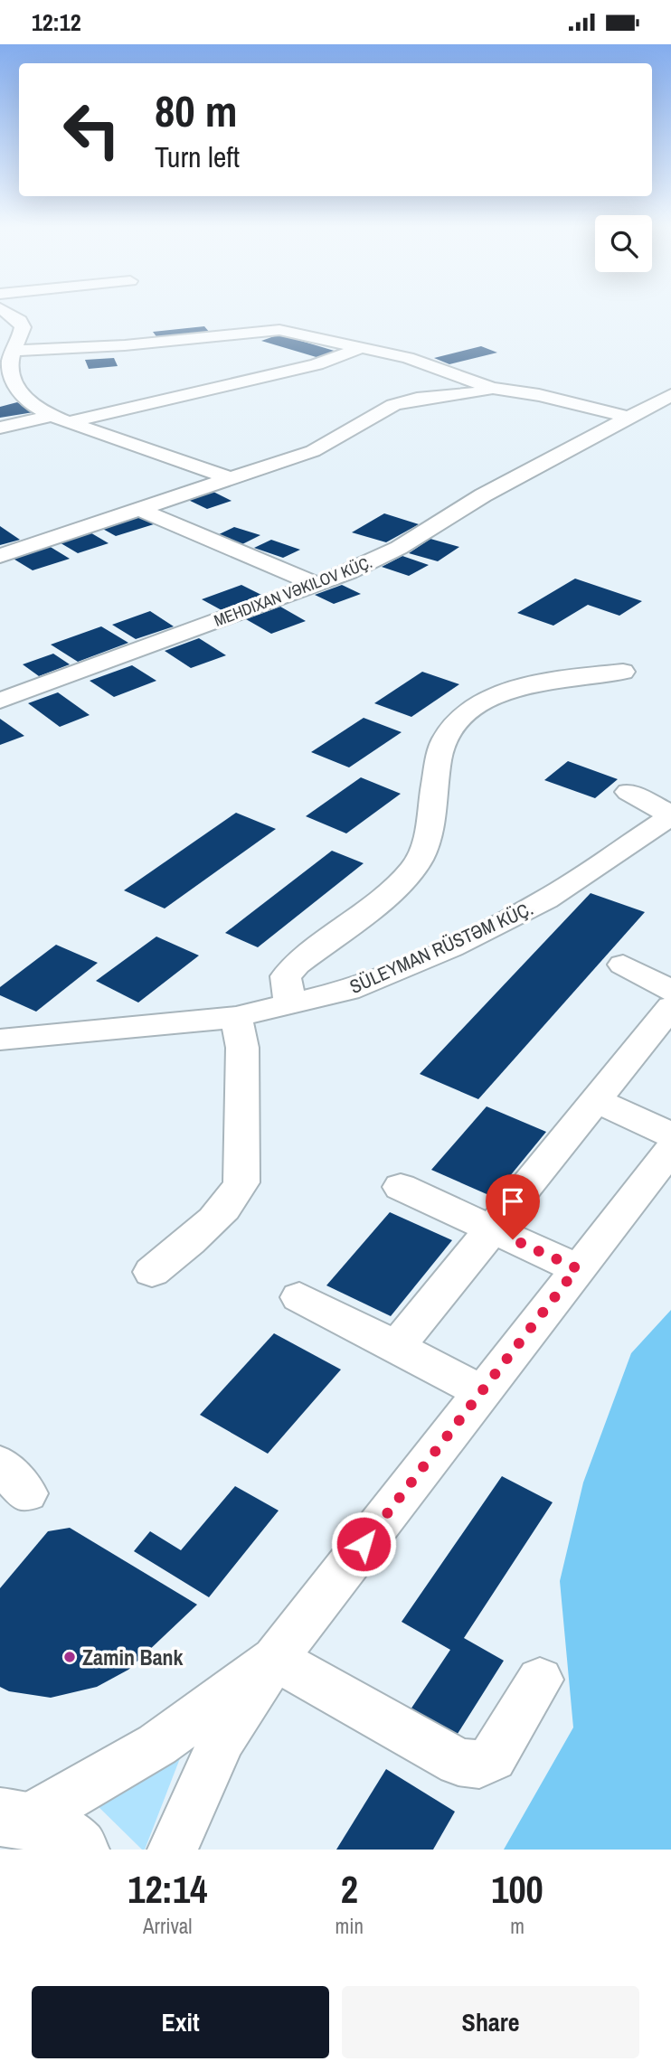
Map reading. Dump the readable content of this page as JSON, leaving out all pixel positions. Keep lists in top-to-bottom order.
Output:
{
  "streets": {
    "street": ["MEHDIXAN VƏKILOV KÜÇ.", "SÜLEYMAN RÜSTƏM KÜÇ."]
  },
  "places": ["Zamin Bank"],
  "page": {
    "status": "12:12",
    "turn": ["80 m", "Turn left"],
    "eta": [
      "12:14",
      "Arrival",
      "2",
      "min",
      "100",
      "m"
    ],
    "buttons": ["Exit", "Share"]
  }
}
